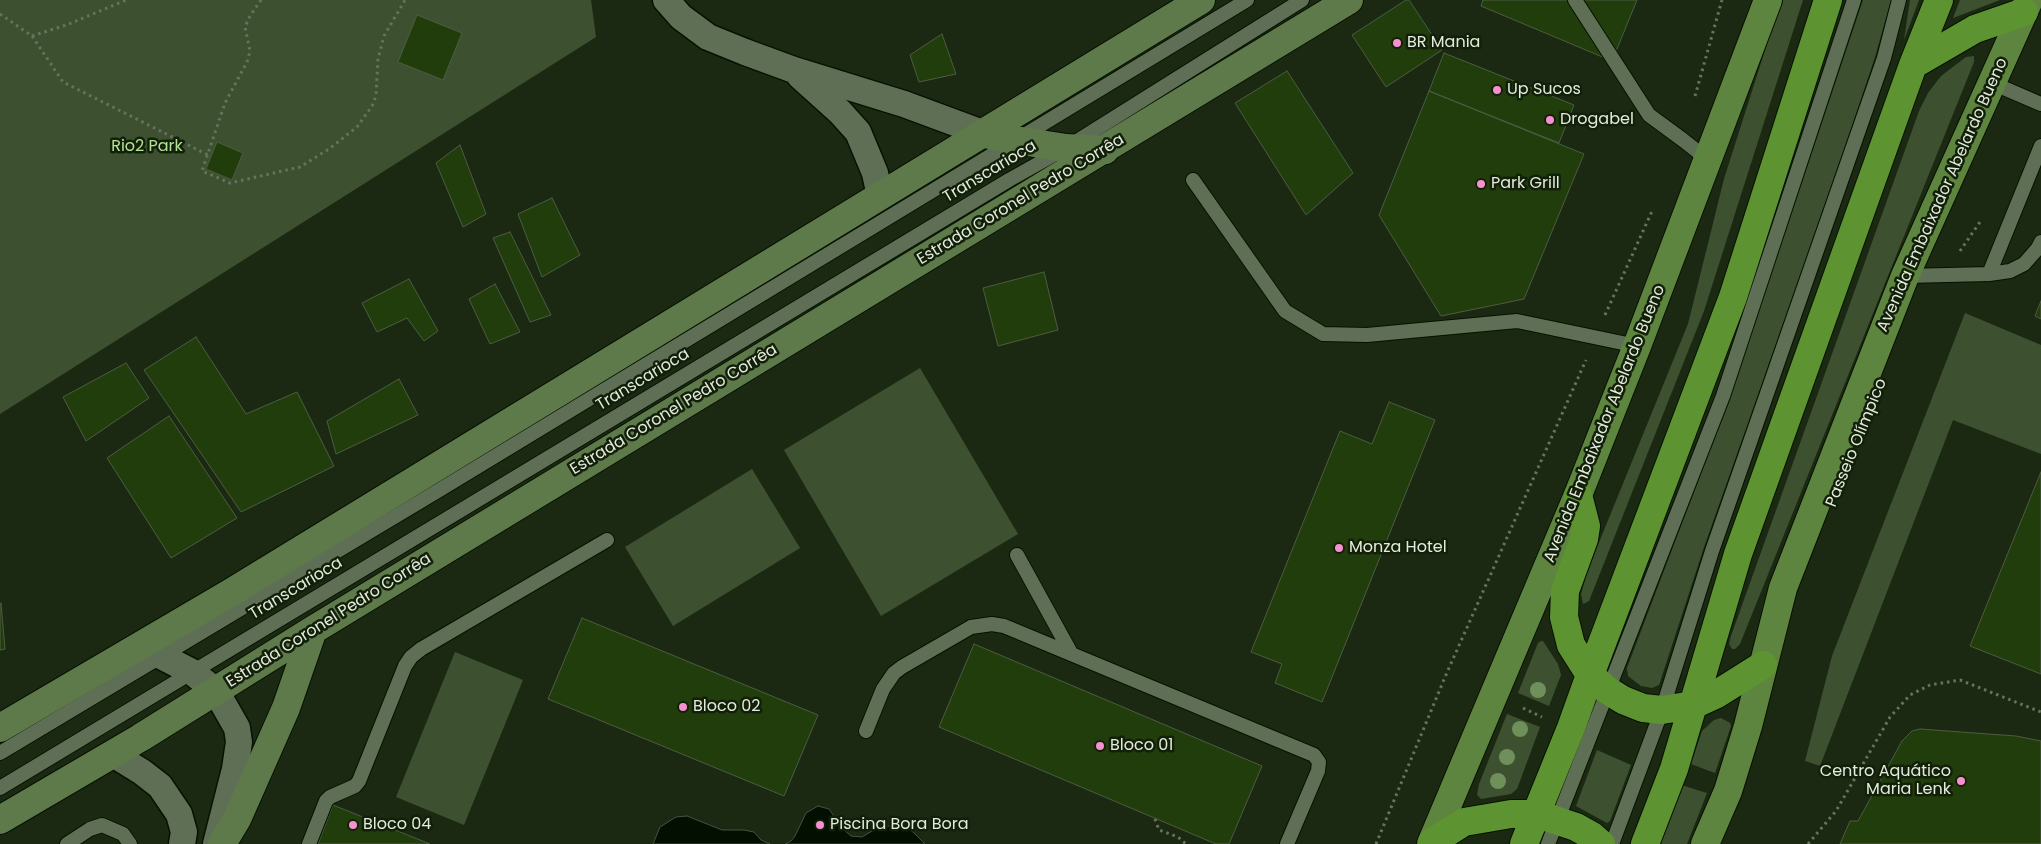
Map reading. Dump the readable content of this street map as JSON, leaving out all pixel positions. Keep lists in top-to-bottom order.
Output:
{
  "streets": {
    "main road": ["Avenida Embaixador Abelardo Bueno", "Estrada Coronel Pedro Corrêa"],
    "lane": ["Transcarioca"]
  },
  "parks": ["Rio2 Park"],
  "places": [
    "BR Mania",
    "Up Sucos",
    "Drogabel",
    "Park Grill",
    "Monza Hotel",
    "Bloco 02",
    "Bloco 01",
    "Centro Aquático Maria Lenk",
    "Bloco 04",
    "Piscina Bora Bora"
  ]
}
